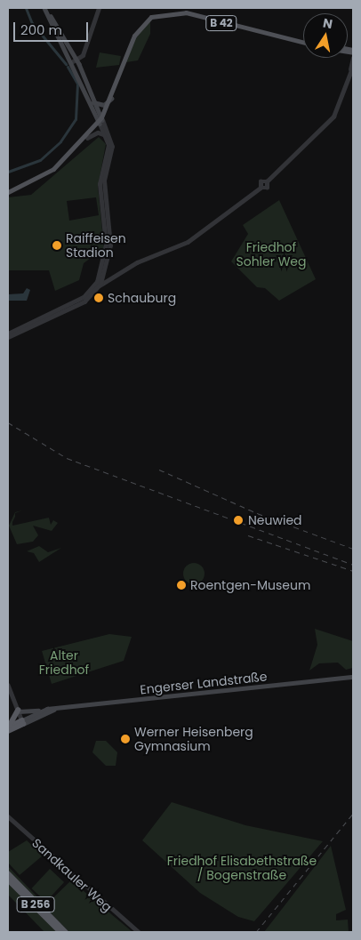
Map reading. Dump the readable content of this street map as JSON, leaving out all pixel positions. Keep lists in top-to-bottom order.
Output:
{
  "streets": {
    "highway": ["B 256"],
    "main road": ["B 42", "Engerser Landstraße"],
    "street": ["Sandkauler Weg"]
  },
  "parks": ["Friedhof Sohler Weg", "Alter Friedhof", "Friedhof Elisabethstraße / Bogenstraße"],
  "places": [
    "Raiffeisen Stadion",
    "Schauburg",
    "Neuwied",
    "Roentgen-Museum",
    "Werner Heisenberg Gymnasium"
  ],
  "scale_bar": "200 m",
  "north": "top"
}
